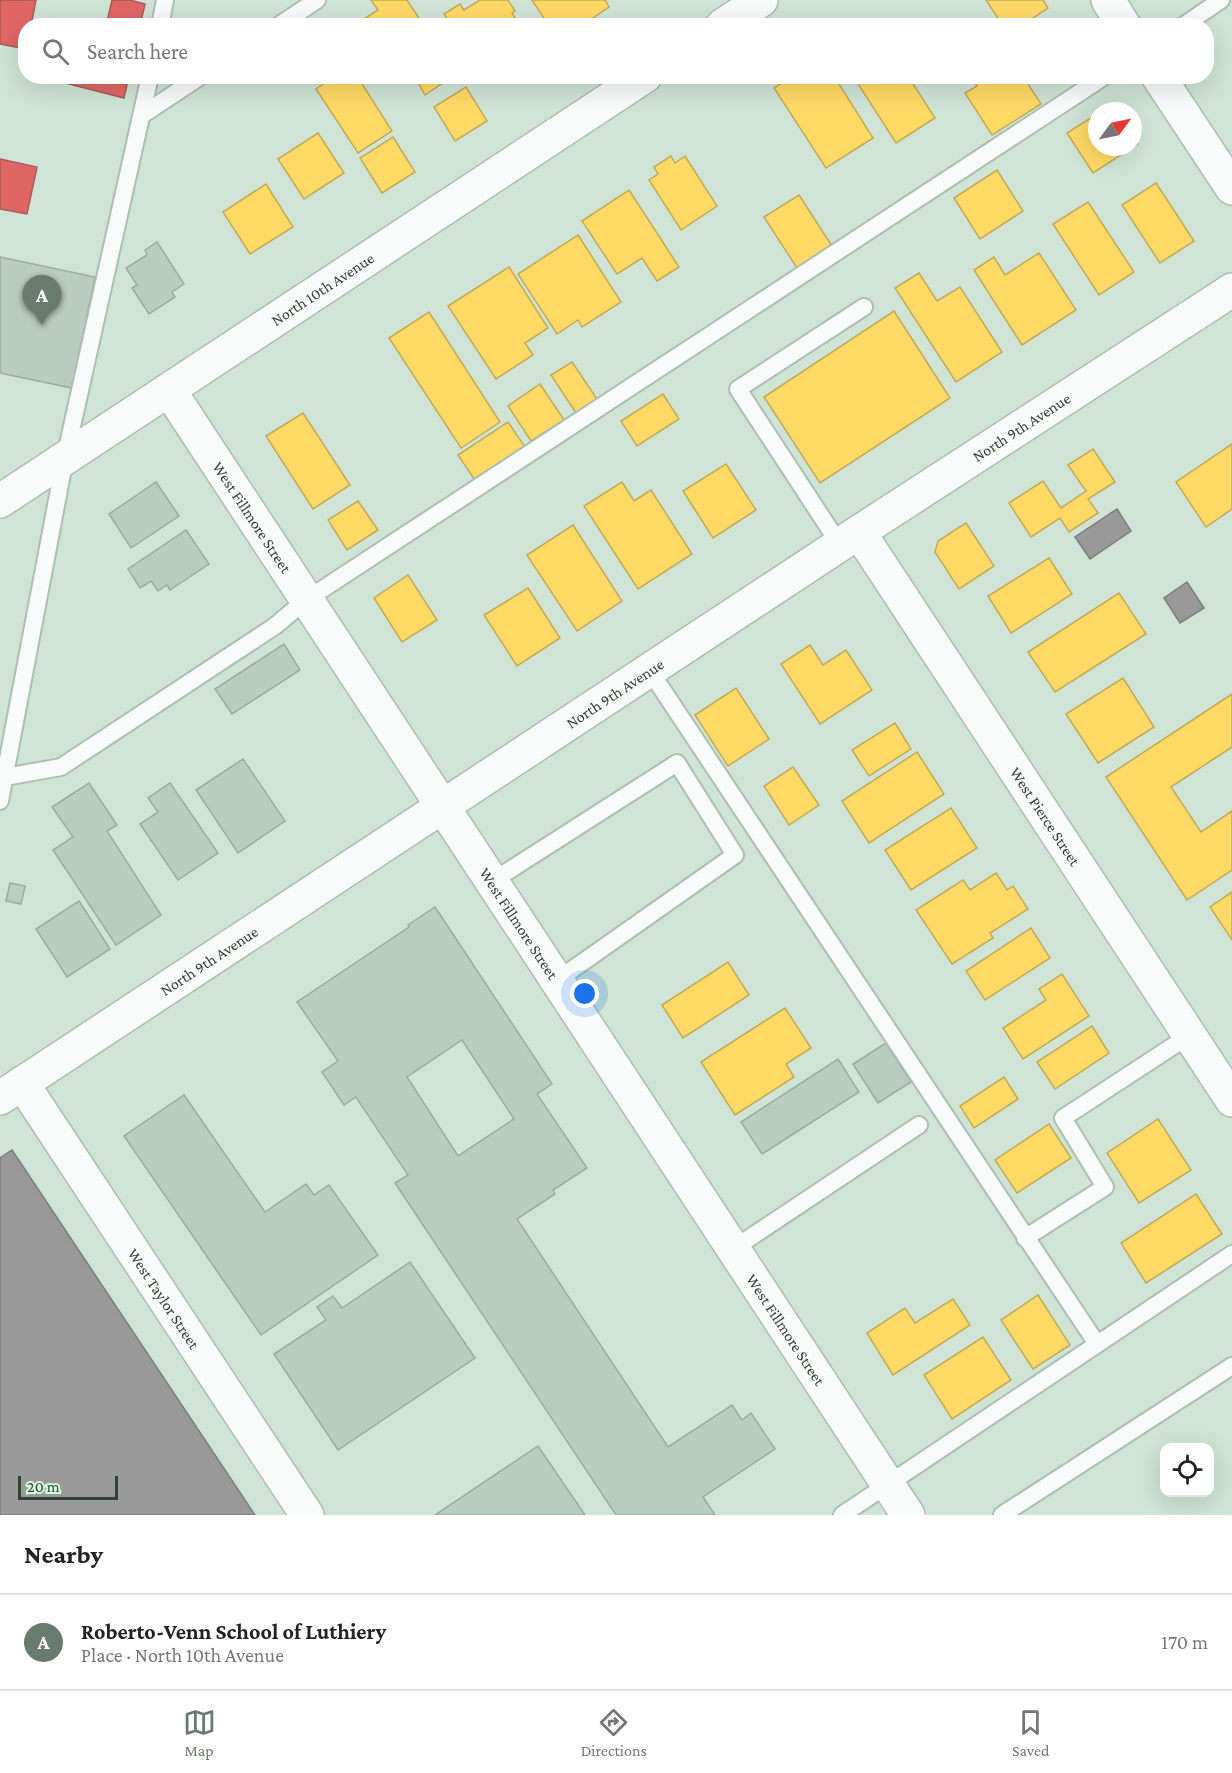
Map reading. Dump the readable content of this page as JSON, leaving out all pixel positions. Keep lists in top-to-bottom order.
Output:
{
  "streets": {
    "street": [
      "North 10th Avenue",
      "North 9th Avenue",
      "West Fillmore Street",
      "West Pierce Street",
      "West Taylor Street"
    ]
  },
  "crossings": [
    ["North 10th Avenue", "West Fillmore Street"],
    ["North 9th Avenue", "West Fillmore Street"],
    ["North 9th Avenue", "West Pierce Street"],
    ["North 9th Avenue", "West Taylor Street"]
  ],
  "scale_bar": "20 m",
  "north": "top right",
  "page": {
    "search": "Search here",
    "pins": "A",
    "scale": "20 m",
    "heading": "Nearby",
    "list": [
      {
        "mark": "A",
        "name": "Roberto-Venn School of Luthiery",
        "note": "Place · North 10th Avenue",
        "value": "170 m"
      }
    ],
    "nav": ["Map", "Directions", "Saved"]
  }
}
